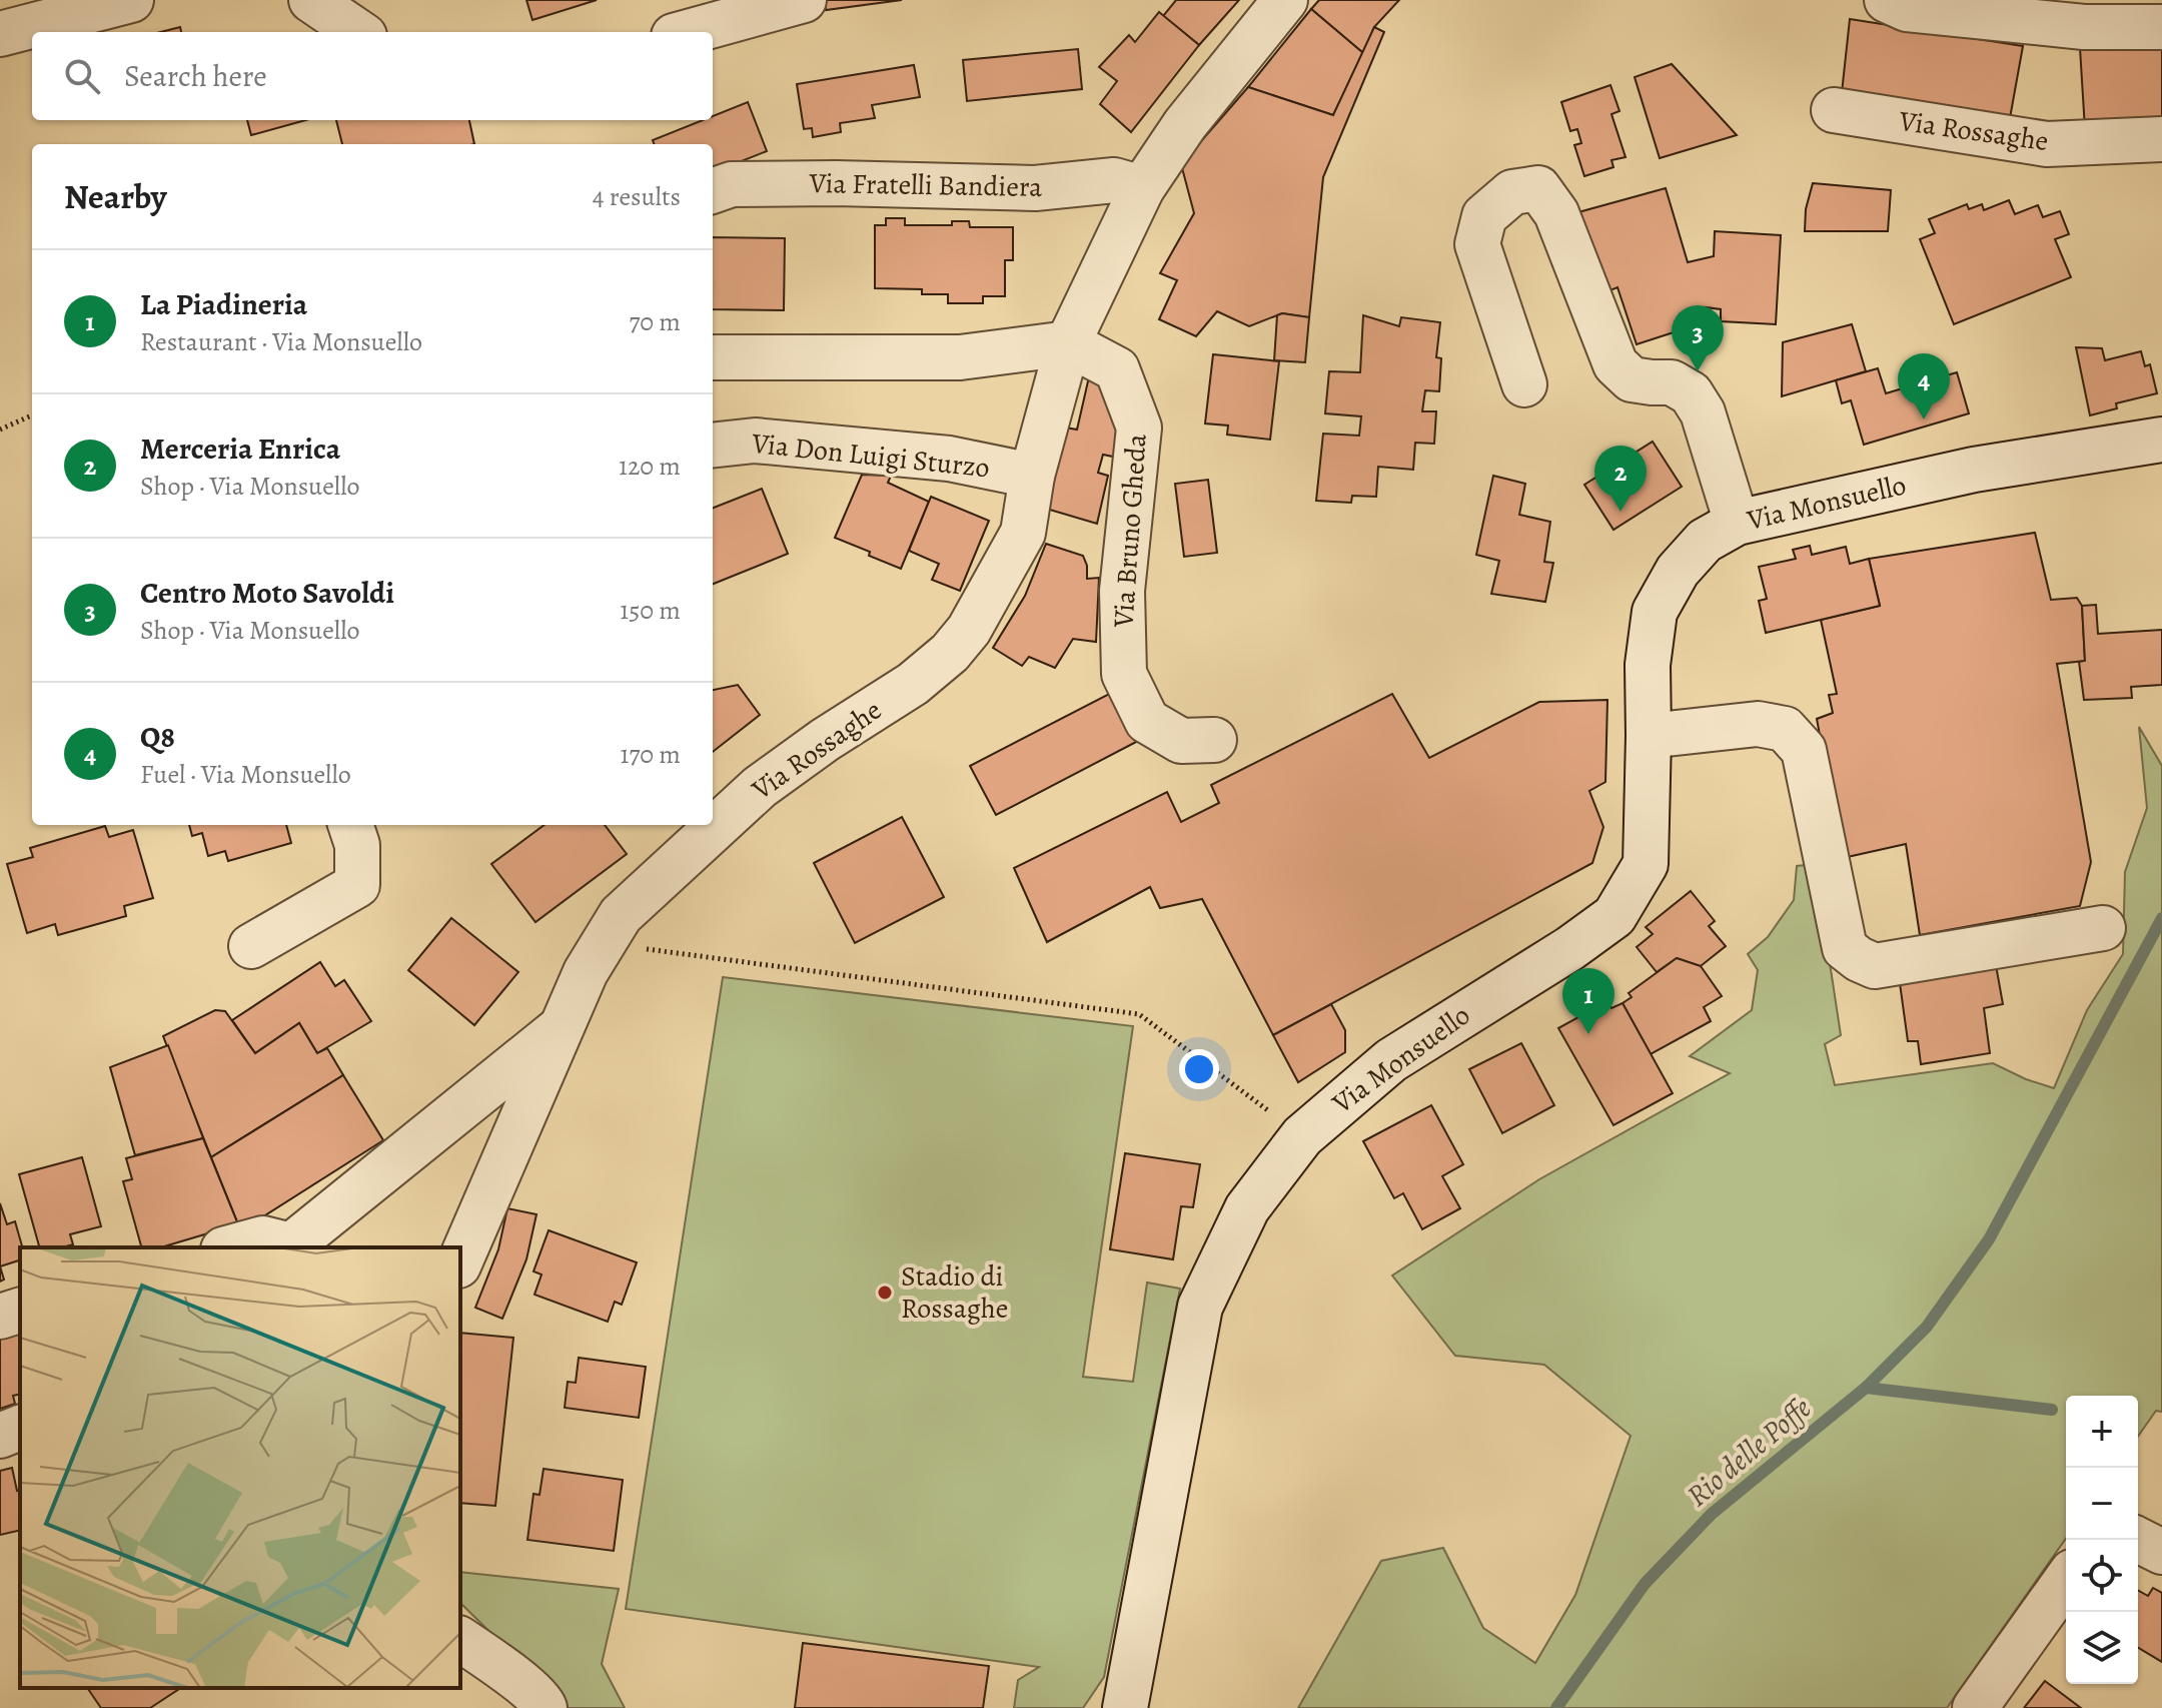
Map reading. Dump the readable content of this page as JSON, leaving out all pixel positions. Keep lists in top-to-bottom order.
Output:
{
  "streets": {
    "street": [
      "Via Rossaghe",
      "Via Fratelli Bandiera",
      "Via Don Luigi Sturzo",
      "Via Monsuello",
      "Via Bruno Gheda"
    ]
  },
  "crossings": [
    ["Via Rossaghe", "Via Fratelli Bandiera"],
    ["Via Rossaghe", "Via Don Luigi Sturzo"],
    ["Via Rossaghe", "Via Bruno Gheda"]
  ],
  "water": ["Rio delle Poffe"],
  "places": ["Stadio di Rossaghe"],
  "page": {
    "search": "Search here",
    "heading": ["Nearby", "4 results"],
    "list": [
      {
        "mark": "1",
        "name": "La Piadineria",
        "note": "Restaurant · Via Monsuello",
        "value": "70 m"
      },
      {
        "mark": "2",
        "name": "Merceria Enrica",
        "note": "Shop · Via Monsuello",
        "value": "120 m"
      },
      {
        "mark": "3",
        "name": "Centro Moto Savoldi",
        "note": "Shop · Via Monsuello",
        "value": "150 m"
      },
      {
        "mark": "4",
        "name": "Q8",
        "note": "Fuel · Via Monsuello",
        "value": "170 m"
      }
    ],
    "pins": [
      "3",
      "4",
      "2",
      "1"
    ],
    "map_buttons": ["+", "−"]
  }
}
